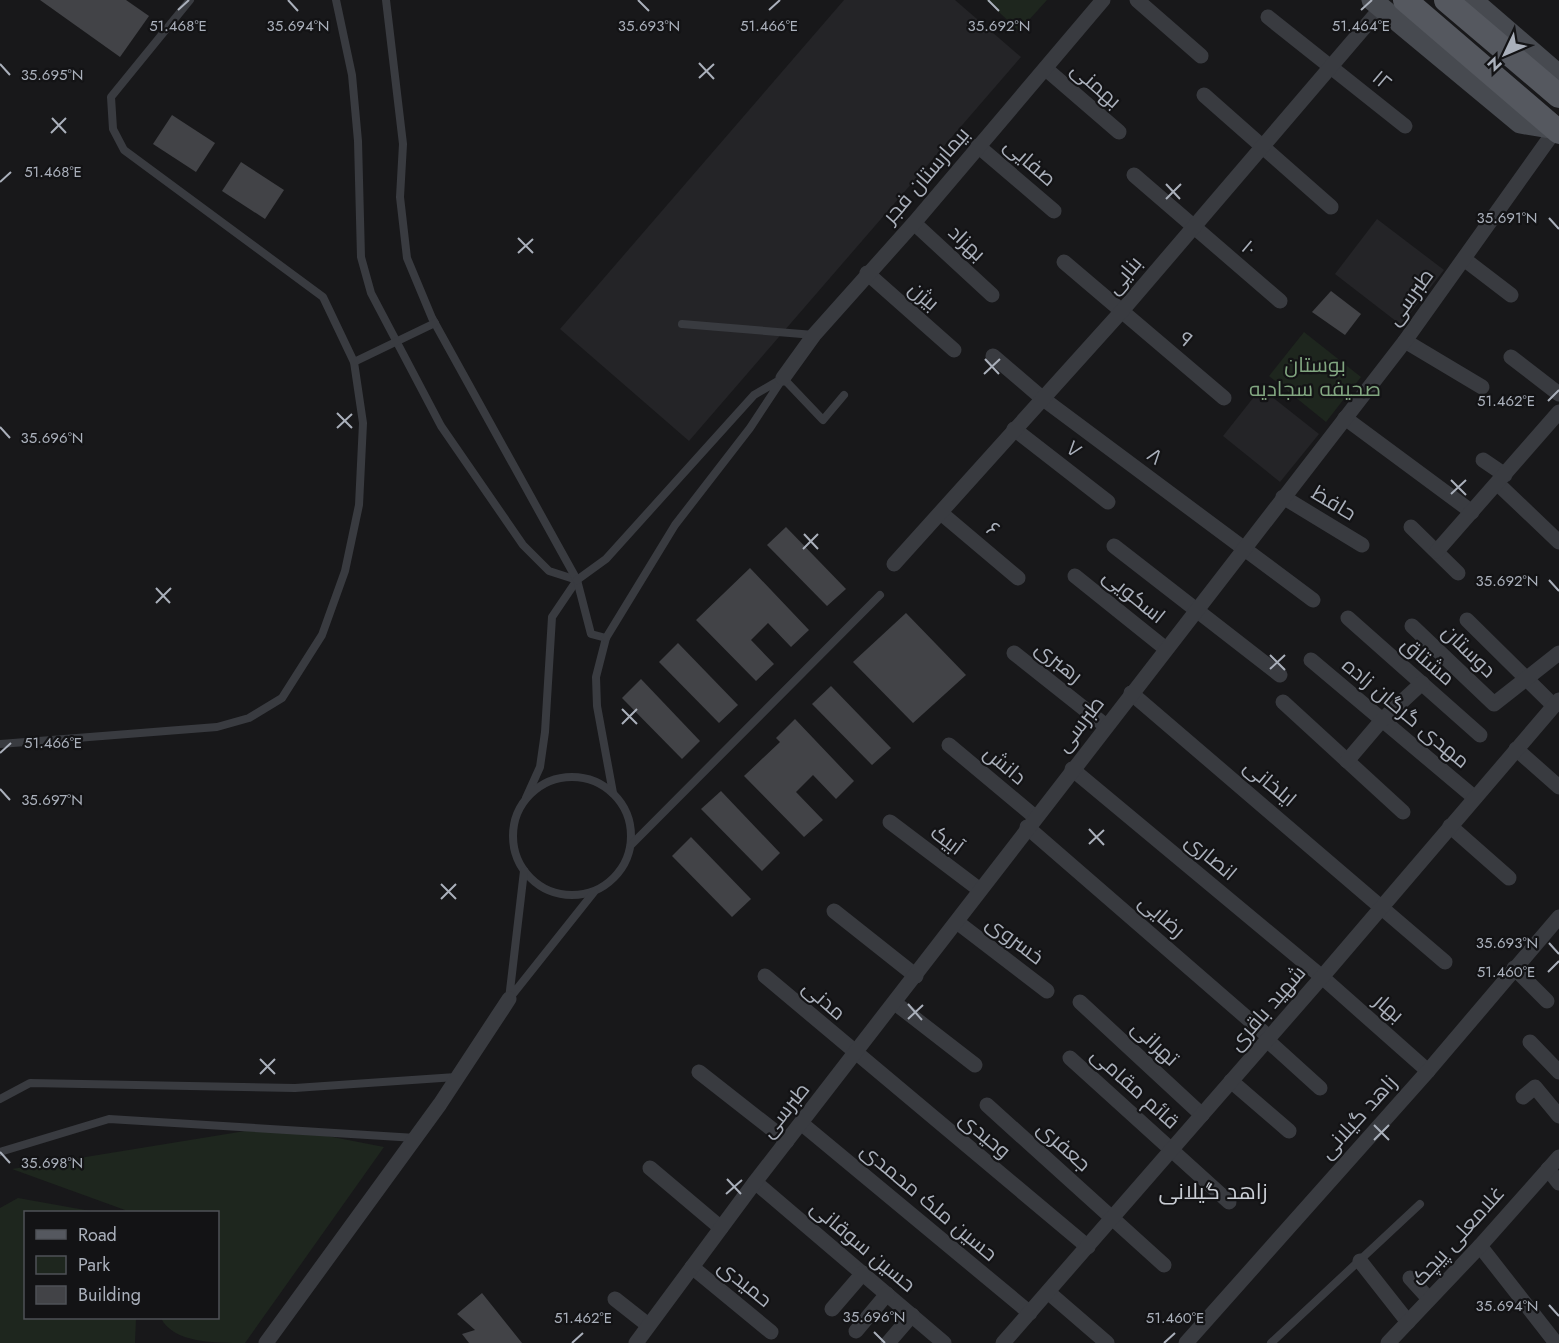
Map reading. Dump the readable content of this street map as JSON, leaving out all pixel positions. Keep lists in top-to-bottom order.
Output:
{
  "streets": {
    "street": [
      "۱۲",
      "بهمنی",
      "صفایی",
      "بیمارستان فجر",
      "بهزاد",
      "۱۰",
      "بنایی",
      "بیژن",
      "طبرسی",
      "۹",
      "۷",
      "۸",
      "حافظ",
      "۶",
      "اسکویی",
      "دوستان",
      "مشتاق",
      "رهبری",
      "مهدی گرگان زاده",
      "دانش",
      "ایلخانی",
      "آبیک",
      "انصاری",
      "رضایی",
      "خسروی",
      "مدنی",
      "شهید باقری",
      "بهار",
      "تهرانی",
      "قائم مقامی",
      "زاهد گیلانی",
      "وحیدی",
      "جعفری",
      "حسین ملک محمدی",
      "غلامعلی پیچک",
      "حسین سوقانی",
      "حمیدی"
    ]
  },
  "crossings": [
    ["۱۲", "بنایی"],
    ["بهمنی", "بیمارستان فجر"],
    ["صفایی", "بیمارستان فجر"],
    ["بیمارستان فجر", "بهزاد"],
    ["بیمارستان فجر", "بیژن"],
    ["۱۰", "بنایی"],
    ["بنایی", "۹"],
    ["بنایی", "۷"],
    ["بنایی", "۸"],
    ["بنایی", "۶"],
    ["طبرسی", "۸"],
    ["طبرسی", "حافظ"],
    ["طبرسی", "اسکویی"],
    ["طبرسی", "رهبری"],
    ["طبرسی", "دانش"],
    ["طبرسی", "ایلخانی"],
    ["طبرسی", "آبیک"],
    ["طبرسی", "انصاری"],
    ["طبرسی", "رضایی"],
    ["طبرسی", "خسروی"],
    ["طبرسی", "مدنی"],
    ["طبرسی", "وحیدی"],
    ["طبرسی", "حسین ملک محمدی"],
    ["طبرسی", "حسین سوقانی"],
    ["طبرسی", "حمیدی"],
    ["دوستان", "شهید باقری"],
    ["مهدی گرگان زاده", "شهید باقری"],
    ["دانش", "رضایی"],
    ["ایلخانی", "شهید باقری"],
    ["انصاری", "شهید باقری"],
    ["انصاری", "بهار"],
    ["رضایی", "شهید باقری"],
    ["مدنی", "وحیدی"],
    ["شهید باقری", "بهار"],
    ["شهید باقری", "تهرانی"],
    ["شهید باقری", "قائم مقامی"],
    ["شهید باقری", "وحیدی"],
    ["شهید باقری", "جعفری"],
    ["شهید باقری", "حسین ملک محمدی"],
    ["بهار", "زاهد گیلانی"]
  ],
  "districts": ["زاهد گیلانی"],
  "parks": ["بوستان صحیفه سجادیه"],
  "legend": ["Road", "Park", "Building"],
  "north": "bottom left",
  "coordinates": [
    "51.468°E",
    "51.466°E",
    "51.464°E",
    "35.694°N",
    "35.693°N",
    "35.692°N",
    "35.695°N",
    "35.691°N",
    "51.462°E",
    "35.696°N",
    "35.697°N",
    "51.460°E",
    "35.698°N"
  ]
}
